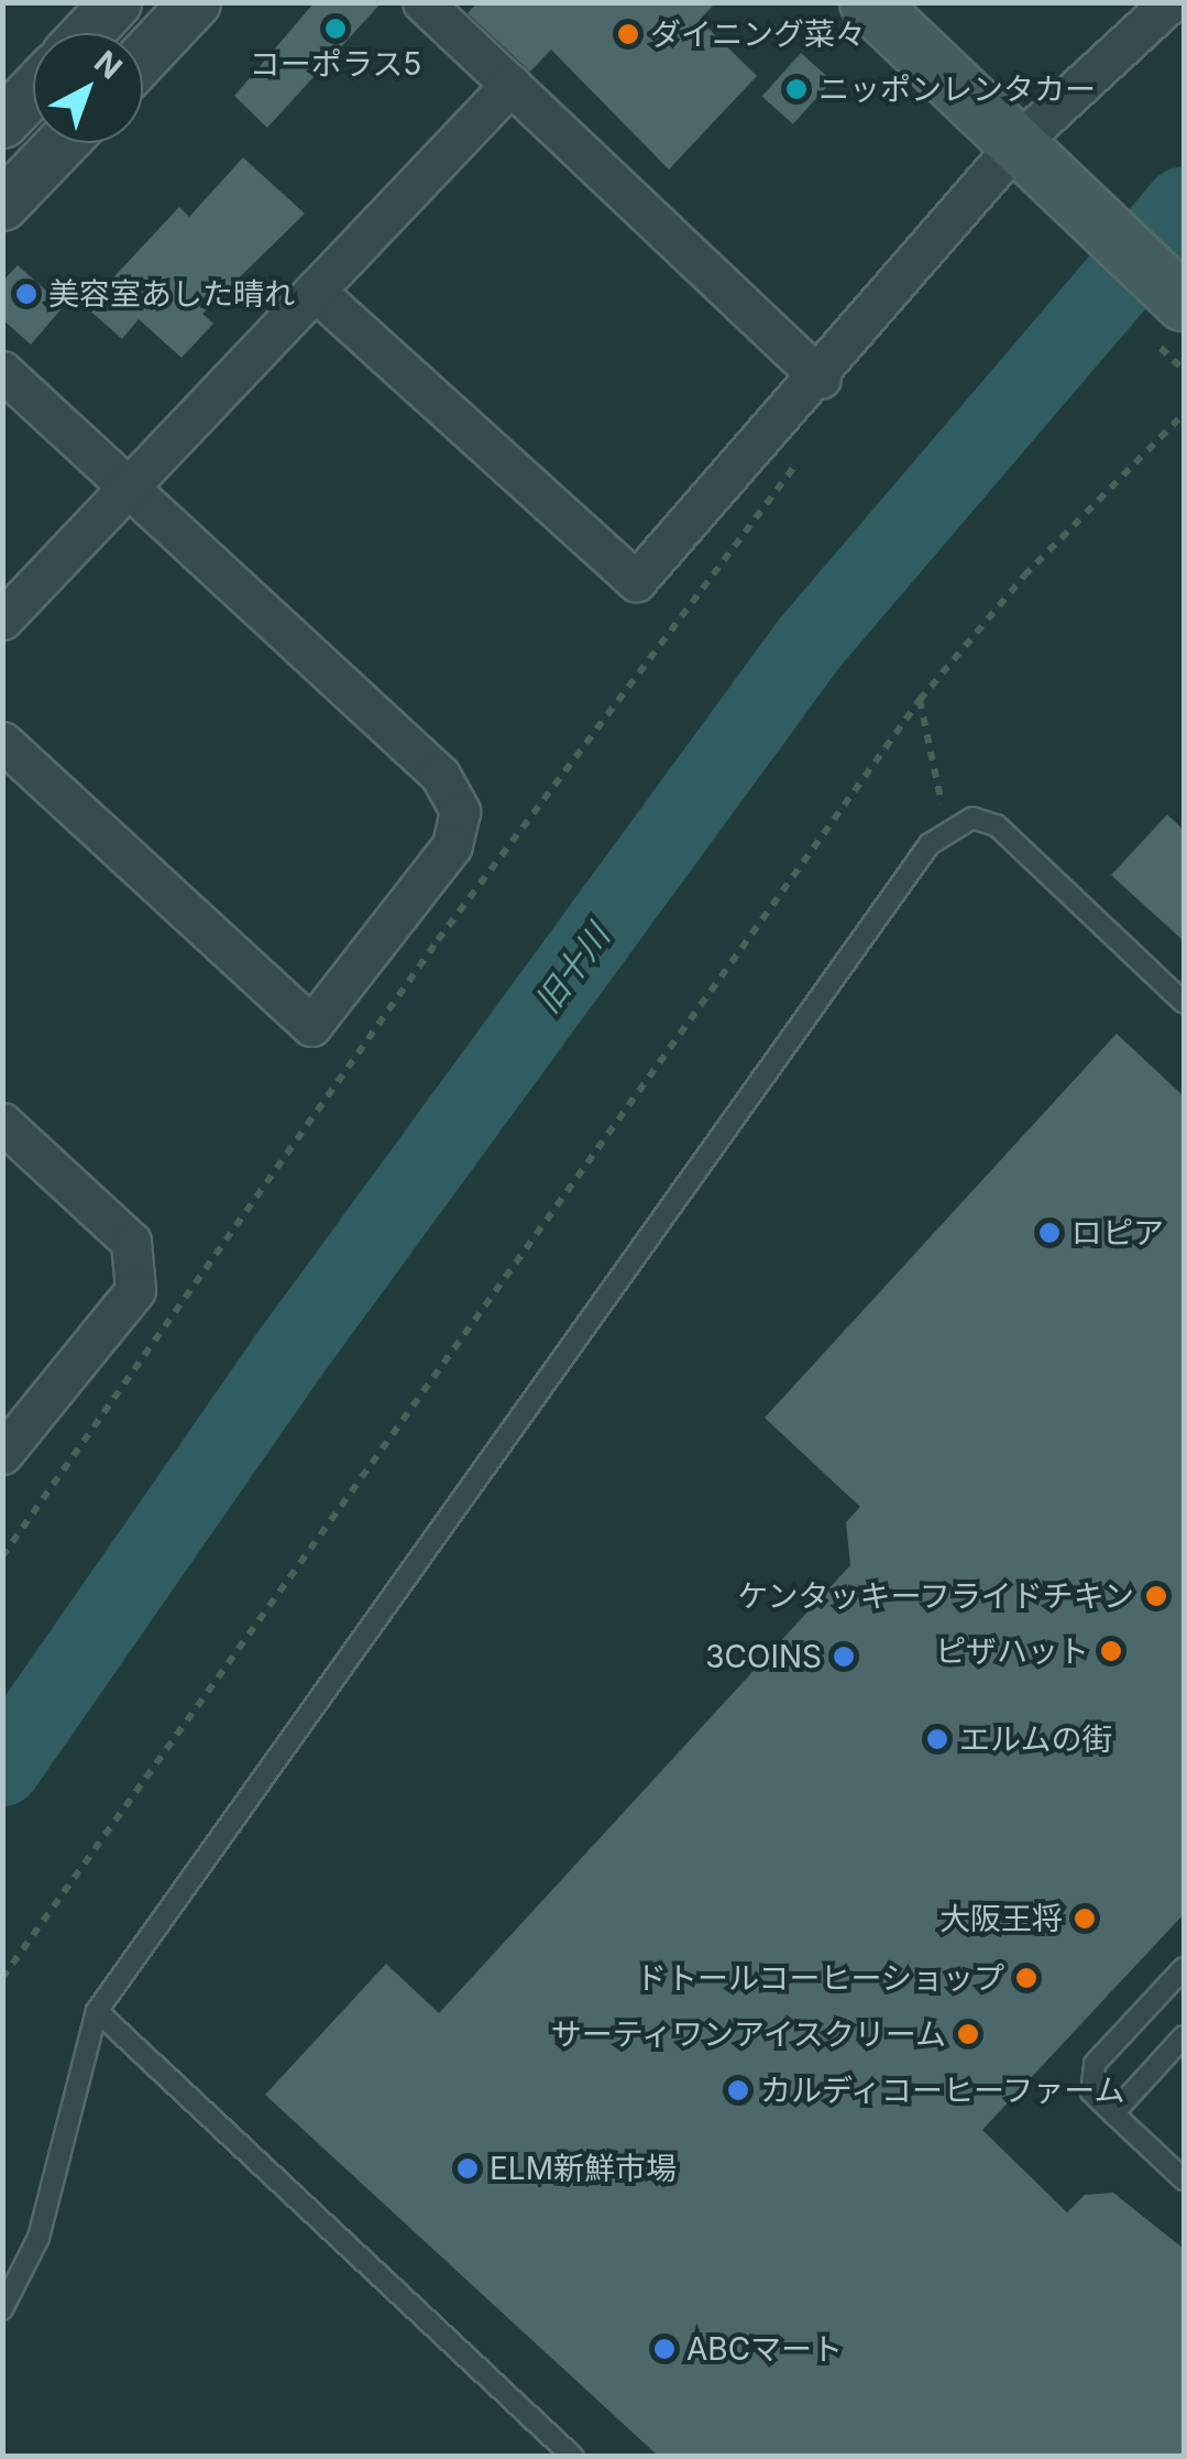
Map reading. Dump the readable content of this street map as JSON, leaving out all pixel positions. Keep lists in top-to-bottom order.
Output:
{
  "water": ["旧十川"],
  "places": [
    "コーポラス5",
    "ダイニング菜々",
    "ニッポンレンタカー",
    "美容室あした晴れ",
    "ロピア",
    "ケンタッキーフライドチキン",
    "ピザハット",
    "3COINS",
    "エルムの街",
    "大阪王将",
    "ドトールコーヒーショップ",
    "サーティワンアイスクリーム",
    "カルディコーヒーファーム",
    "ELM新鮮市場",
    "ABCマート"
  ],
  "north": "top right"
}
